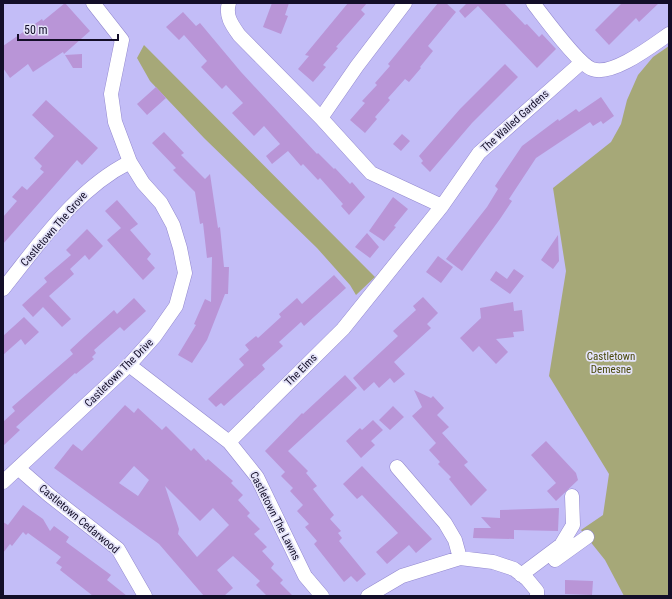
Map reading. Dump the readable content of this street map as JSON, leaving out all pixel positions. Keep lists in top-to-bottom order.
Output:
{
  "streets": {
    "street": [
      "The Walled Gardens",
      "Castletown The Grove",
      "The Elms",
      "Castletown The Drive",
      "Castletown The Lawns",
      "Castletown Cedarwood"
    ]
  },
  "crossings": [
    ["The Walled Gardens", "The Elms"],
    ["Castletown The Grove", "Castletown The Drive"],
    ["The Elms", "Castletown The Lawns"],
    ["Castletown The Drive", "Castletown The Lawns"],
    ["Castletown The Drive", "Castletown Cedarwood"]
  ],
  "parks": ["Castletown Demesne"],
  "scale_bar": "50 m"
}
